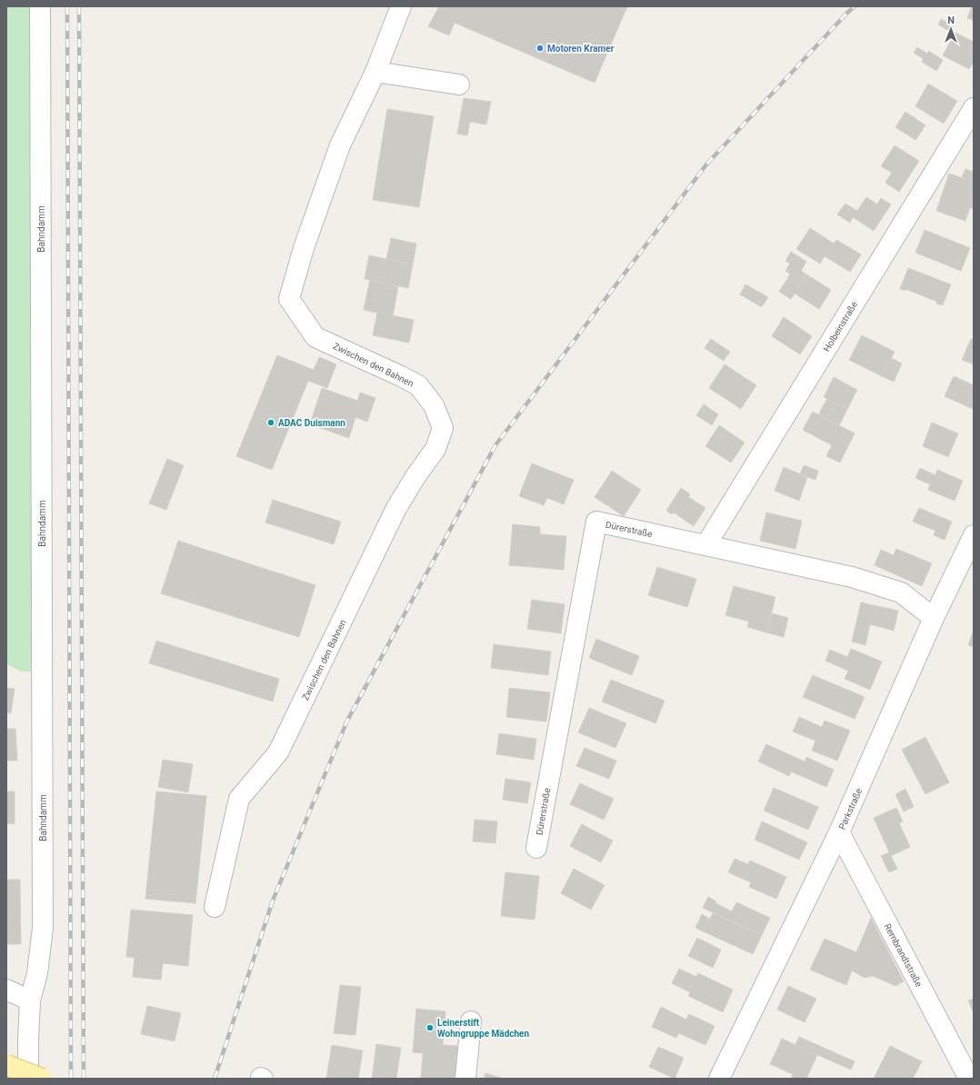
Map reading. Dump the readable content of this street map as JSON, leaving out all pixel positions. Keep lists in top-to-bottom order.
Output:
{
  "streets": {
    "street": [
      "Bahndamm",
      "Holbeinstraße",
      "Zwischen den Bahnen",
      "Dürerstraße",
      "Parkstraße",
      "Rembrandtstraße"
    ]
  },
  "crossings": [
    ["Holbeinstraße", "Dürerstraße"],
    ["Dürerstraße", "Parkstraße"],
    ["Parkstraße", "Rembrandtstraße"]
  ],
  "places": ["Motoren Kramer", "ADAC Duismann", "Leinerstift Wohngruppe Mädchen"],
  "north": "top"
}
